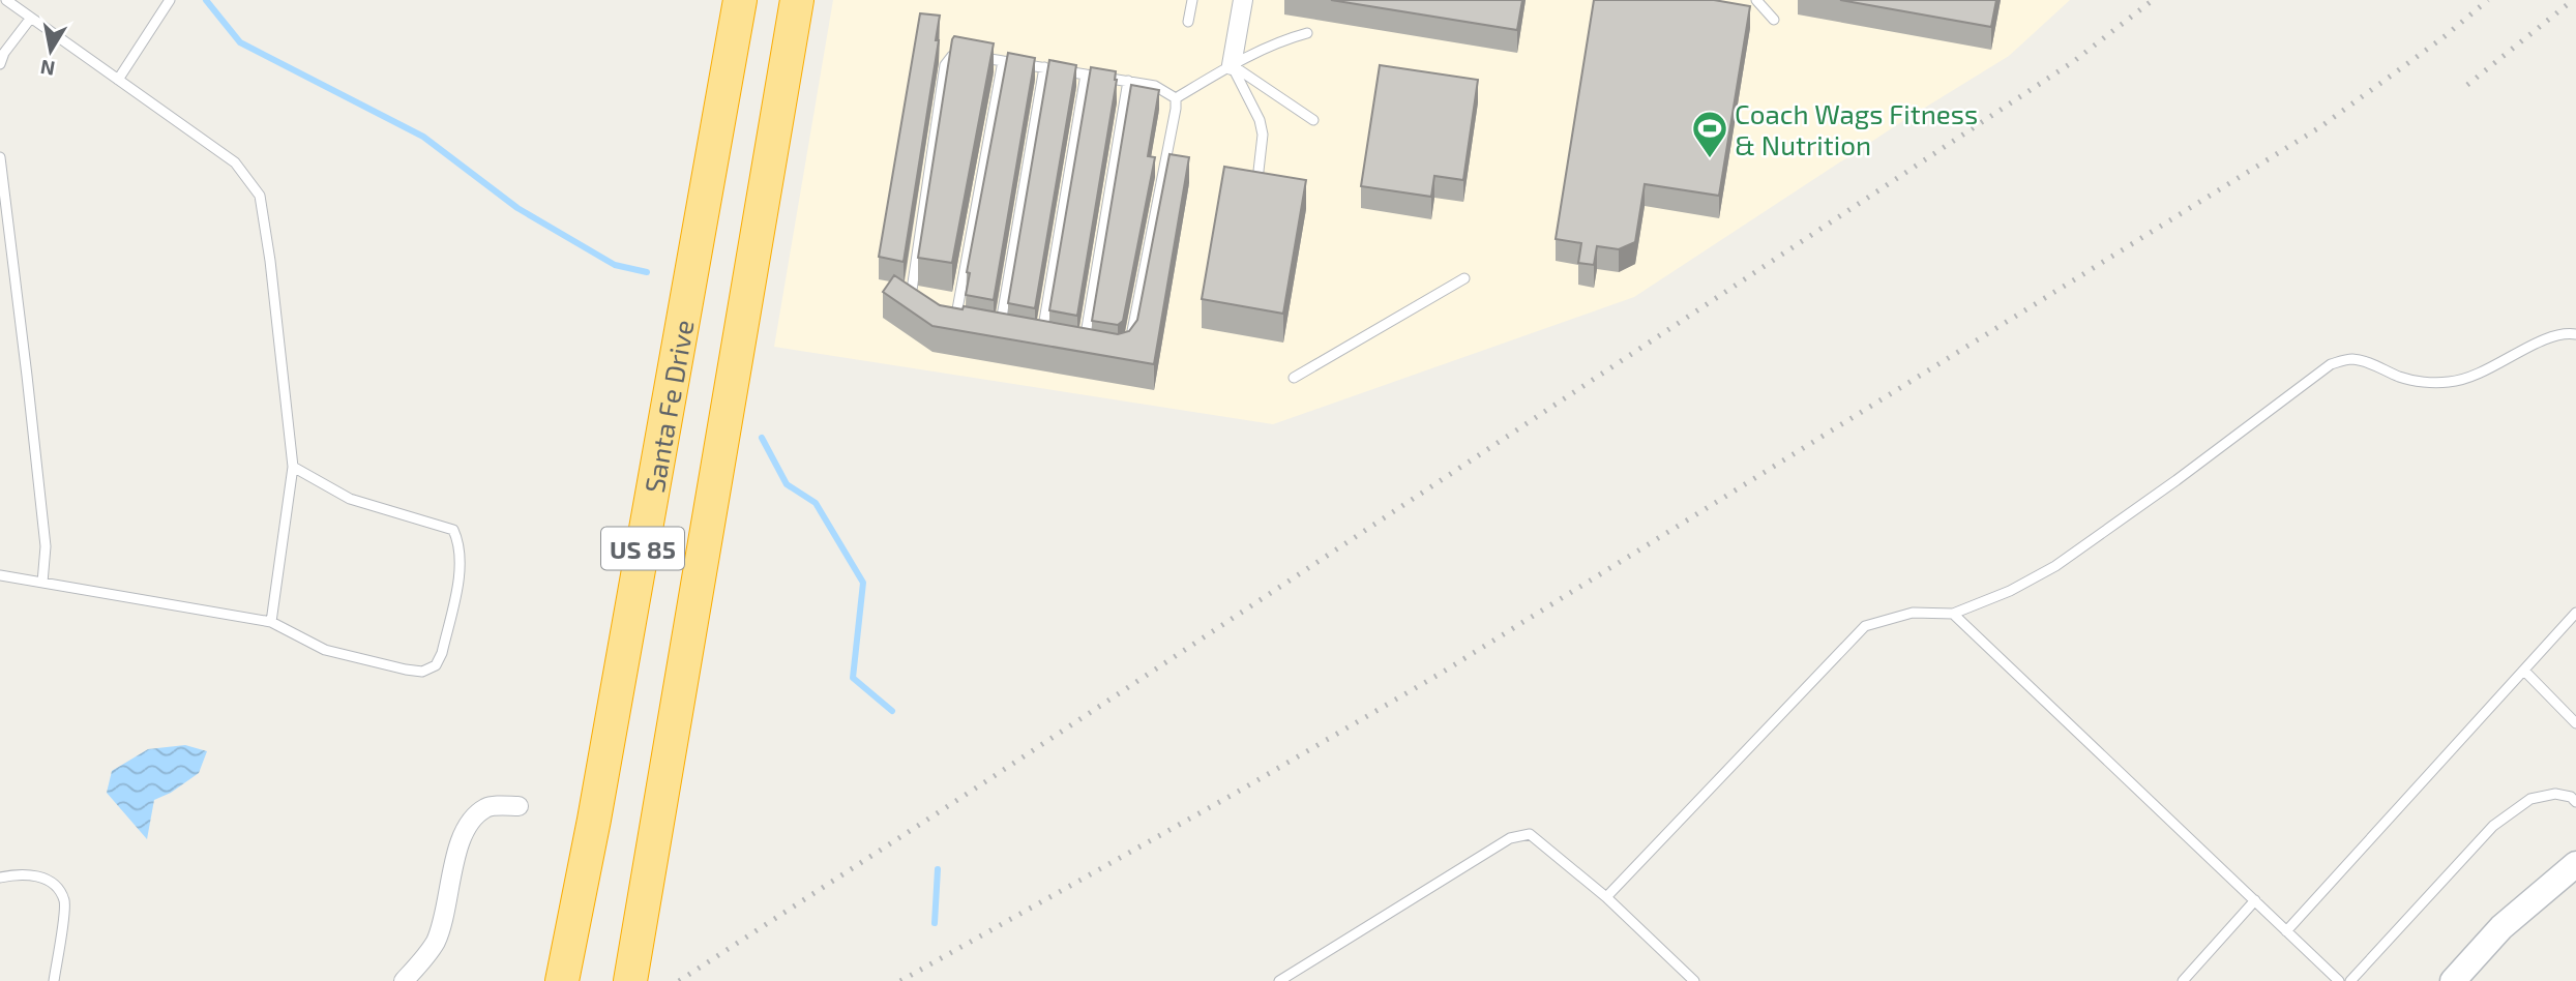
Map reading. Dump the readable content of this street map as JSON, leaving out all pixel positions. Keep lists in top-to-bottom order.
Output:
{
  "streets": {
    "highway": ["Santa Fe Drive", "US 85"]
  },
  "places": {
    "sports": ["Coach Wags Fitness & Nutrition"]
  },
  "north": "bottom"
}
